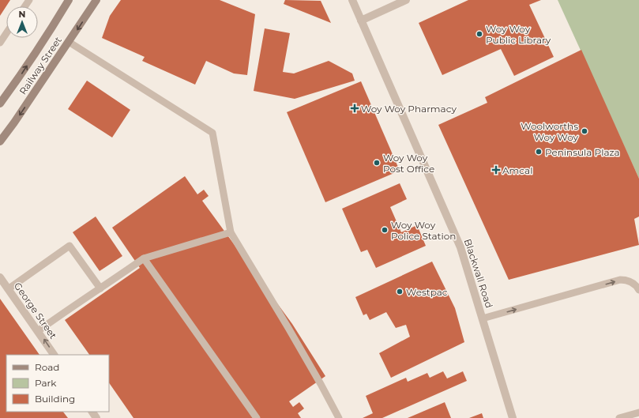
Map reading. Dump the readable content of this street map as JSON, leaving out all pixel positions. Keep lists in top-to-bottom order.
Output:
{
  "streets": {
    "main road": ["Railway Street"],
    "street": ["Blackwall Road", "George Street"]
  },
  "places": {
    "other": [
      "Woy Woy Public Library",
      "Woolworths Woy Woy",
      "Peninsula Plaza",
      "Woy Woy Post Office",
      "Woy Woy Police Station",
      "Westpac"
    ],
    "health": ["Woy Woy Pharmacy", "Amcal"]
  },
  "legend": ["Road", "Park", "Building"],
  "north": "top"
}
